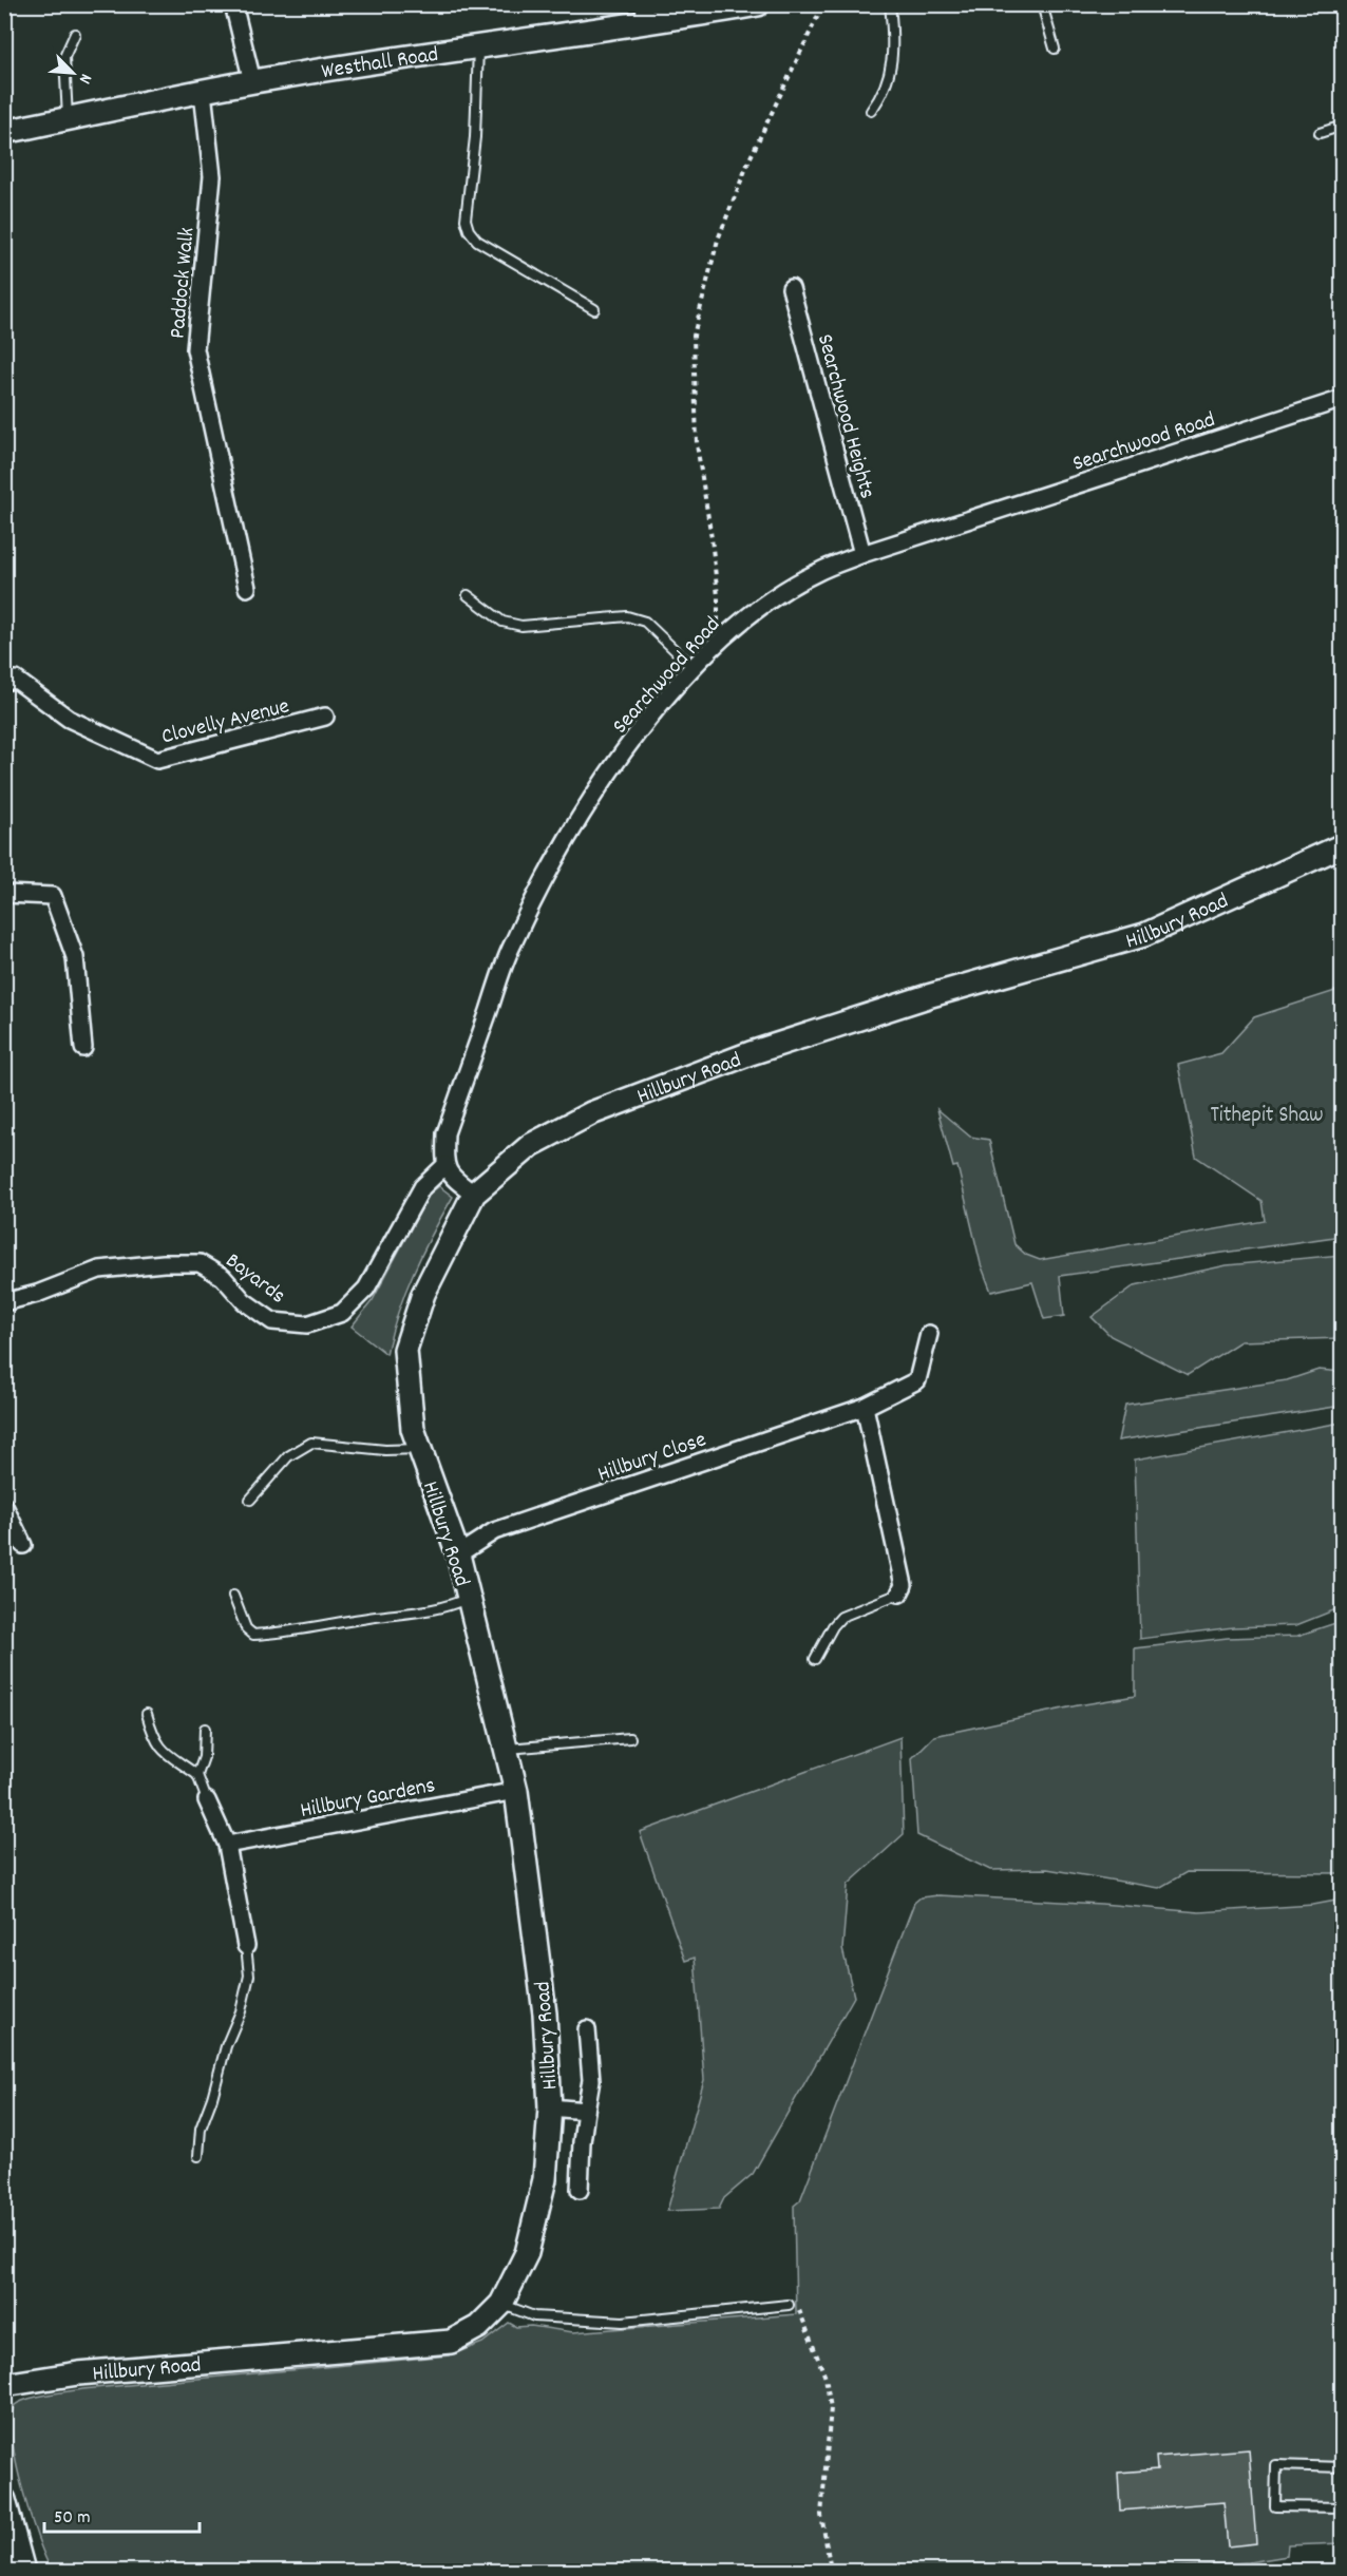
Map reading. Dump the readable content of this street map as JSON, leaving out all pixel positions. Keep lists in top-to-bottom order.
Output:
{
  "streets": {
    "main road": ["Westhall Road", "Hillbury Road"],
    "street": [
      "Paddock Walk",
      "Searchwood Heights",
      "Searchwood Road",
      "Clovelly Avenue",
      "Bayards",
      "Hillbury Close",
      "Hillbury Gardens"
    ]
  },
  "crossings": [
    ["Westhall Road", "Paddock Walk"],
    ["Searchwood Heights", "Searchwood Road"],
    ["Searchwood Road", "Bayards"],
    ["Hillbury Road", "Hillbury Close"],
    ["Hillbury Road", "Hillbury Gardens"]
  ],
  "parks": ["Tithepit Shaw"],
  "scale_bar": "50 m",
  "north": "bottom right"
}
